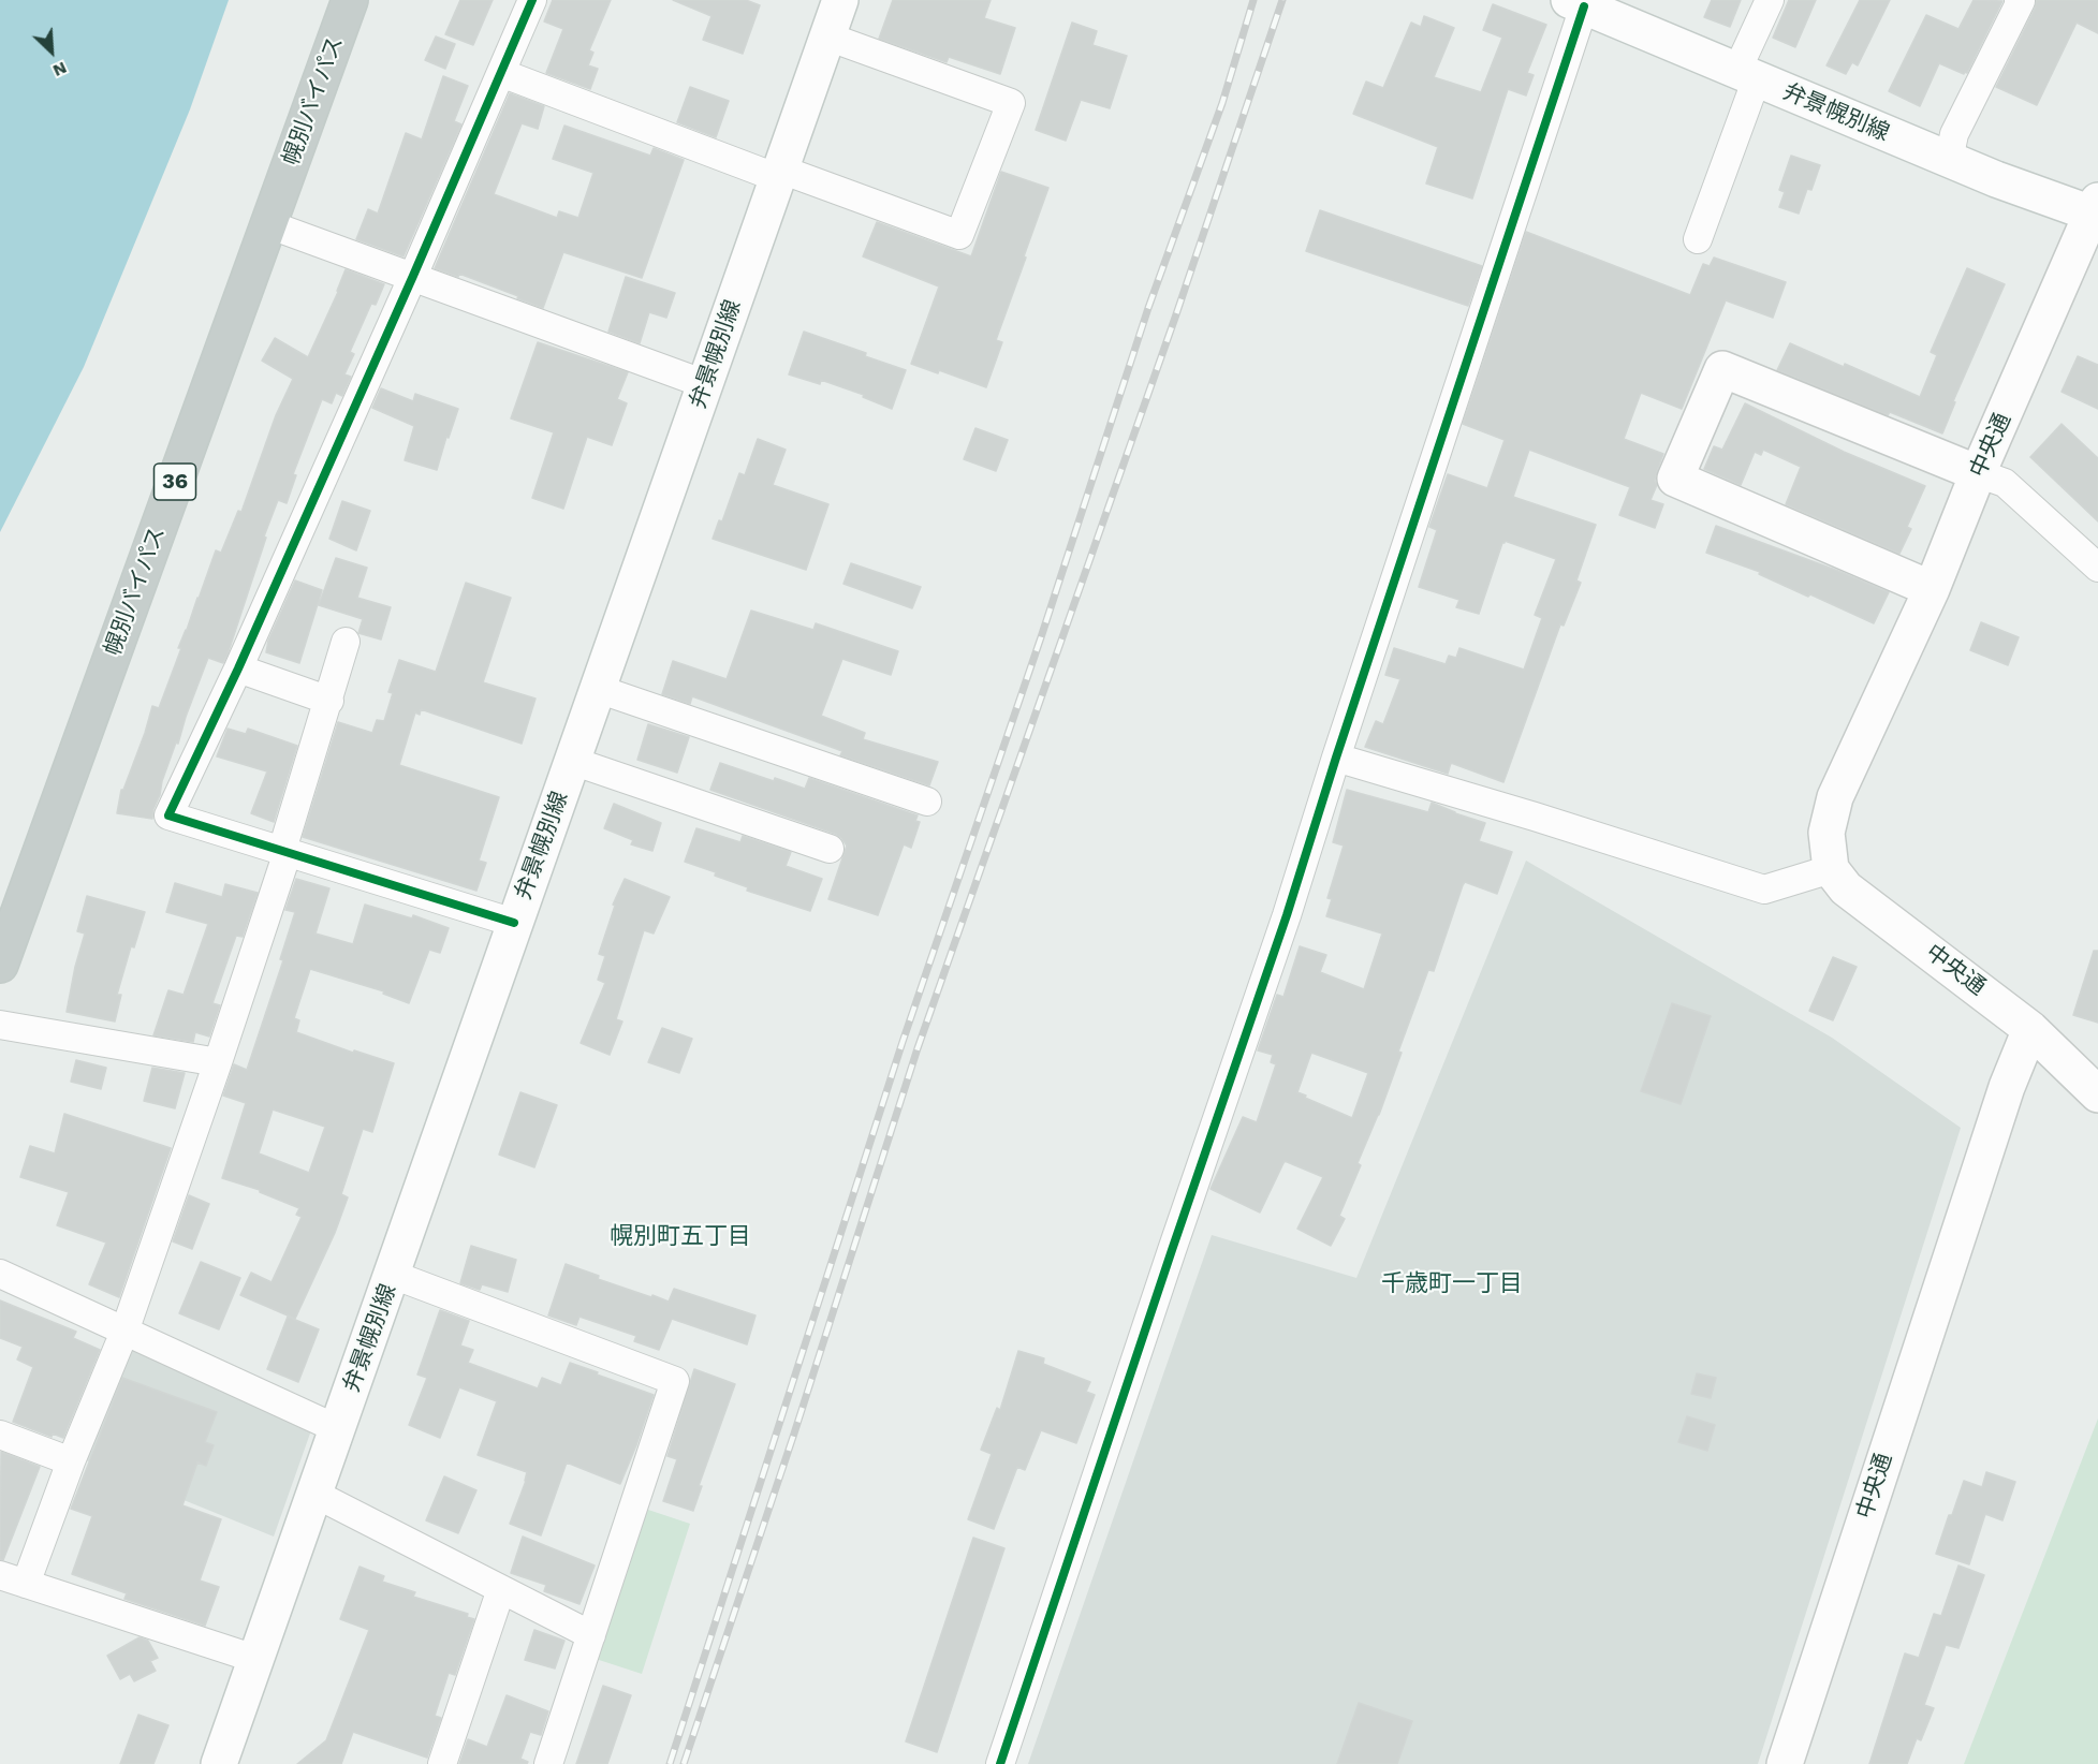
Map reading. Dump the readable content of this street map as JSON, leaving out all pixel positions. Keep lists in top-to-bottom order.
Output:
{
  "streets": {
    "highway": ["幌別バイパス", "36"],
    "street": ["弁景幌別線", "中央通"]
  },
  "crossings": [
    ["弁景幌別線", "中央通"]
  ],
  "districts": ["幌別町五丁目", "千歳町一丁目"],
  "north": "bottom right"
}
